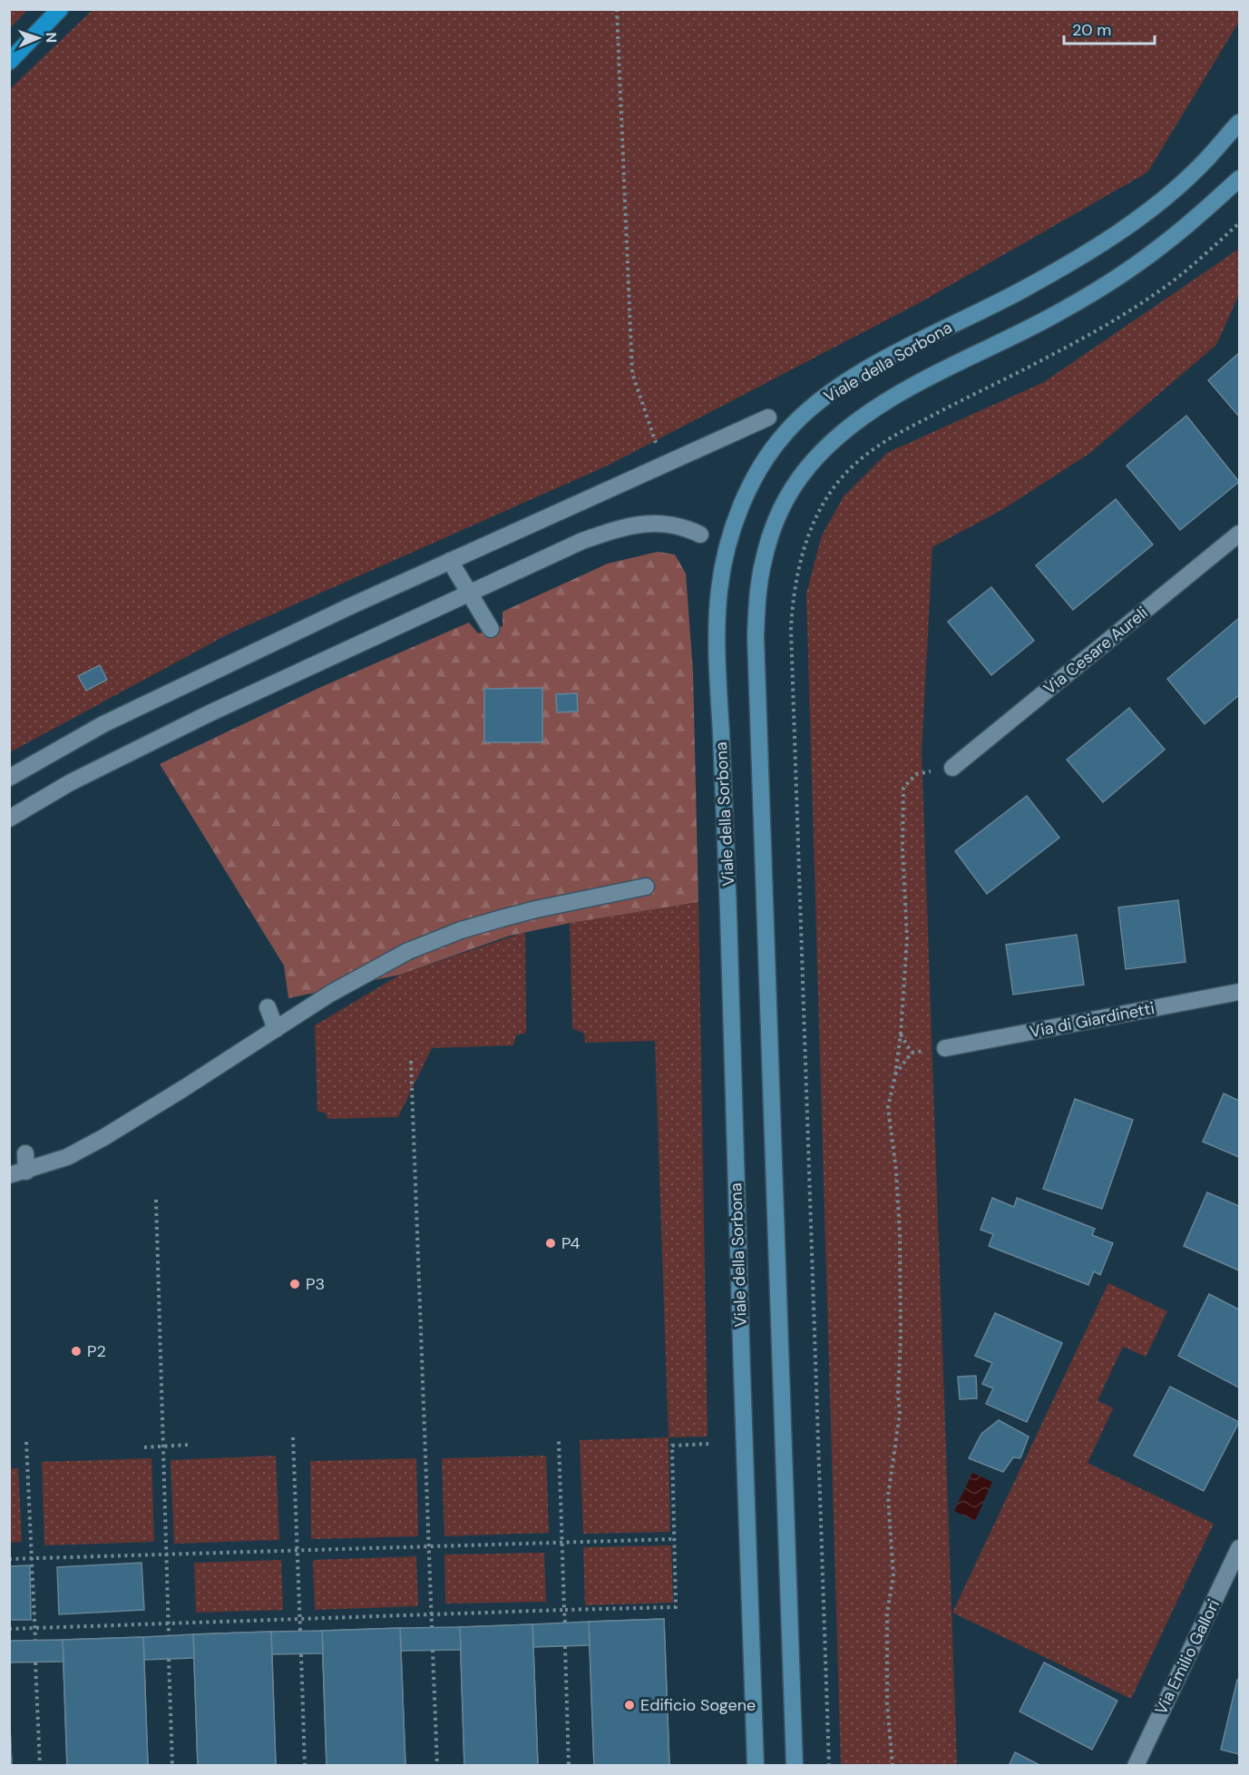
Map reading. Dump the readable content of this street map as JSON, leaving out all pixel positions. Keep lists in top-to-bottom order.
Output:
{
  "streets": {
    "street": [
      "Viale della Sorbona",
      "Via Cesare Aureli",
      "Via di Giardinetti",
      "Via Emilio Gallori"
    ]
  },
  "places": [
    "P4",
    "P3",
    "P2",
    "Edificio Sogene"
  ],
  "scale_bar": "20 m",
  "north": "right"
}
